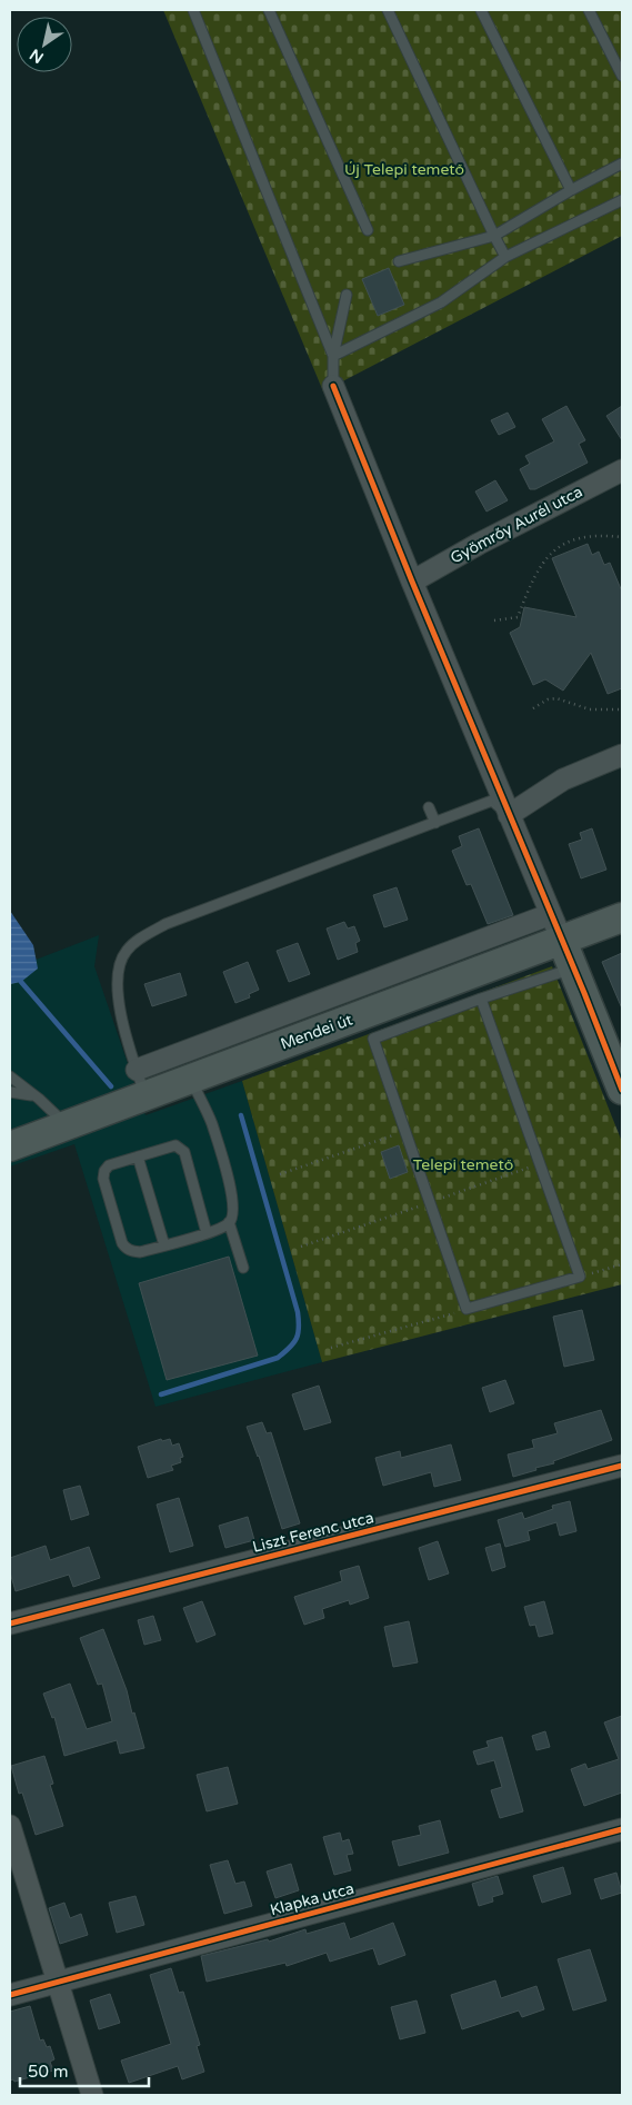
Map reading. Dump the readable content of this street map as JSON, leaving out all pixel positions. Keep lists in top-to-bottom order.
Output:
{
  "streets": {
    "main road": ["Mendei út"],
    "street": ["Gyömrőy Aurél utca", "Liszt Ferenc utca", "Klapka utca"]
  },
  "parks": ["Új Telepi temető", "Telepi temető"],
  "scale_bar": "50 m",
  "north": "bottom left"
}
